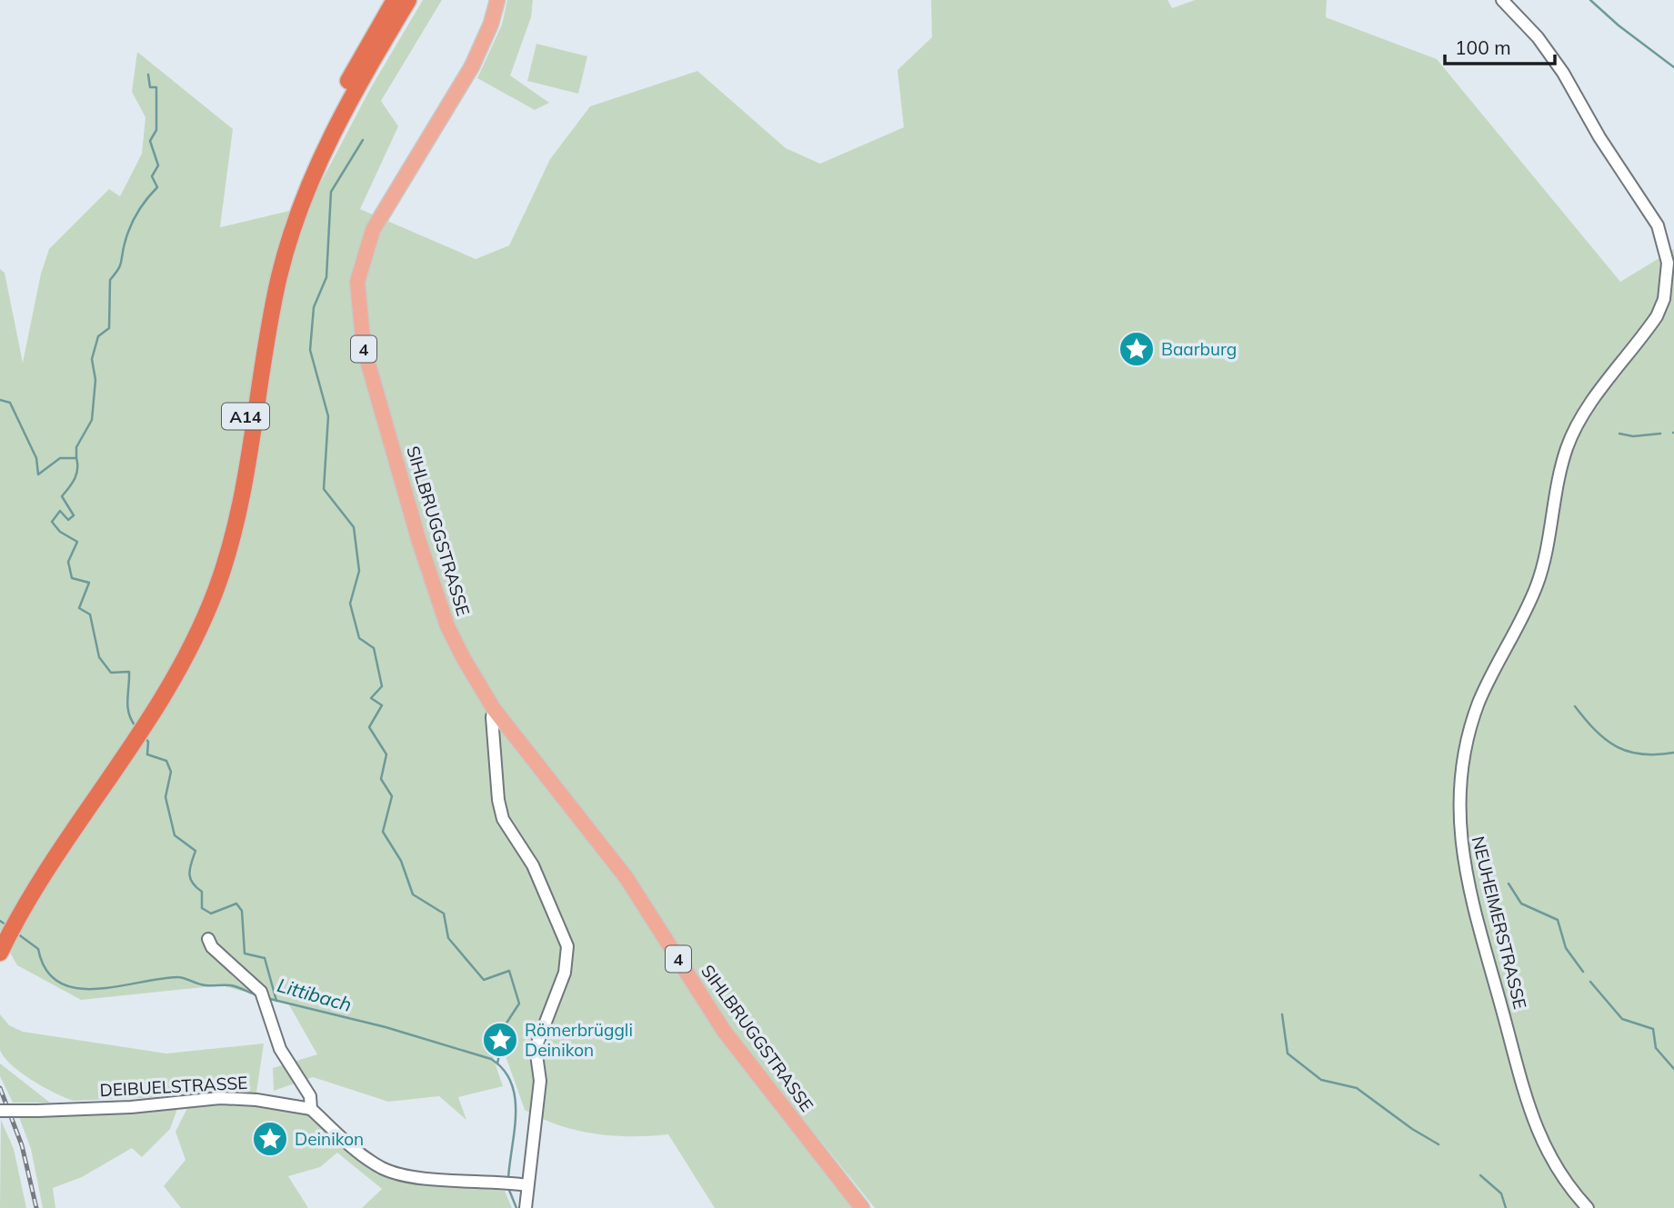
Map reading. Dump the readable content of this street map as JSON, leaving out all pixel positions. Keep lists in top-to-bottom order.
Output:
{
  "streets": {
    "highway": ["A14"],
    "main road": ["4", "SIHLBRUGGSTRASSE"],
    "street": ["NEUHEIMERSTRASSE", "DEIBUELSTRASSE"]
  },
  "water": ["Littibach"],
  "places": {
    "place": ["Baarburg", "Römerbrüggli Deinikon", "Deinikon"]
  },
  "scale_bar": "100 m"
}
